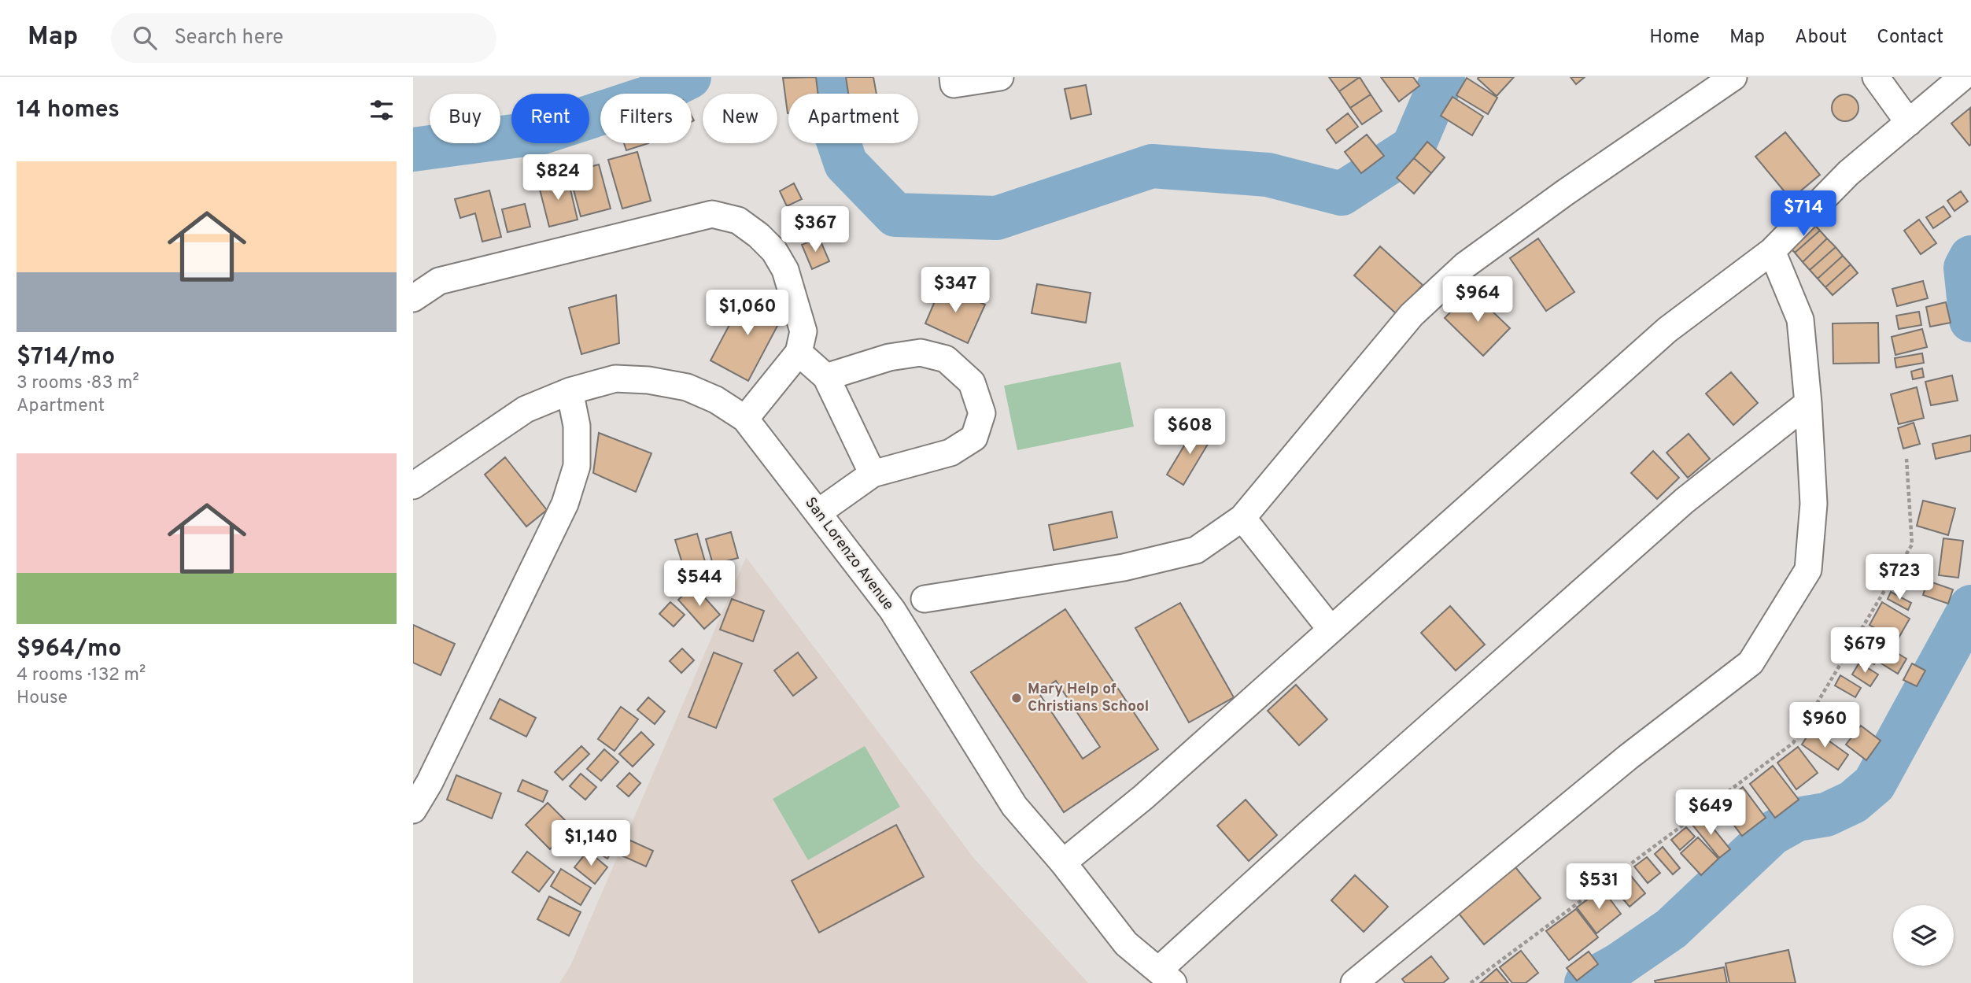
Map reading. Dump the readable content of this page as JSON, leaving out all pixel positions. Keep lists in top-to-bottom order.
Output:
{
  "streets": {
    "street": ["San Lorenzo Avenue"]
  },
  "places": ["Mary Help of Christians School"],
  "page": {
    "header": "Map",
    "search": "Search here",
    "nav": [
      "Home",
      "Map",
      "About",
      "Contact"
    ],
    "heading": "14 homes",
    "chip": [
      "Buy",
      "Rent",
      "Filters",
      "New",
      "Apartment"
    ],
    "list": [
      {
        "name": "$714/mo",
        "note": "3 rooms · 83 m² · Apartment"
      },
      {
        "name": "$964/mo",
        "note": "4 rooms · 132 m² · House"
      }
    ],
    "price": [
      "$824",
      "$714",
      "$367",
      "$347",
      "$964",
      "$1,060",
      "$608",
      "$723",
      "$544",
      "$679",
      "$960",
      "$649",
      "$1,140",
      "$531"
    ]
  }
}
